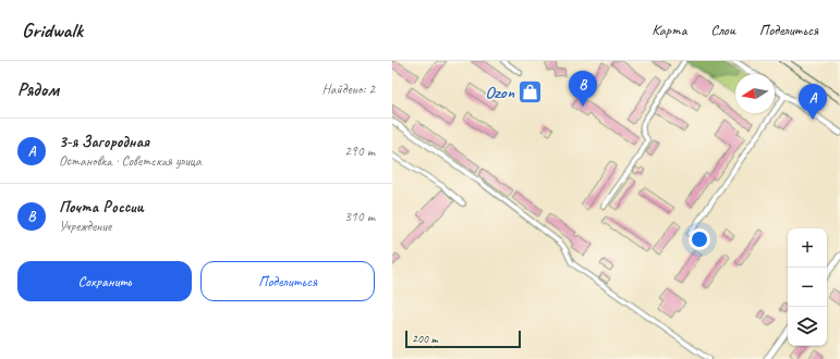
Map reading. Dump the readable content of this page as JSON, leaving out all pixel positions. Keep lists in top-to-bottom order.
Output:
{
  "places": {
    "shop": ["Ozon"]
  },
  "scale_bar": "200 m",
  "north": "left",
  "page": {
    "header": "Gridwalk",
    "nav": ["Карта", "Слои", "Поделиться"],
    "heading": ["Рядом", "Найдено: 2"],
    "pins": ["B", "A"],
    "list": [
      {
        "mark": "A",
        "name": "3-я Загородная",
        "note": "Остановка · Советская улица",
        "value": "290 m"
      },
      {
        "mark": "B",
        "name": "Почта России",
        "note": "Учреждение",
        "value": "310 m"
      }
    ],
    "map_buttons": ["+", "−"],
    "buttons": ["Сохранить", "Поделиться"],
    "scale": "200 m"
  }
}
